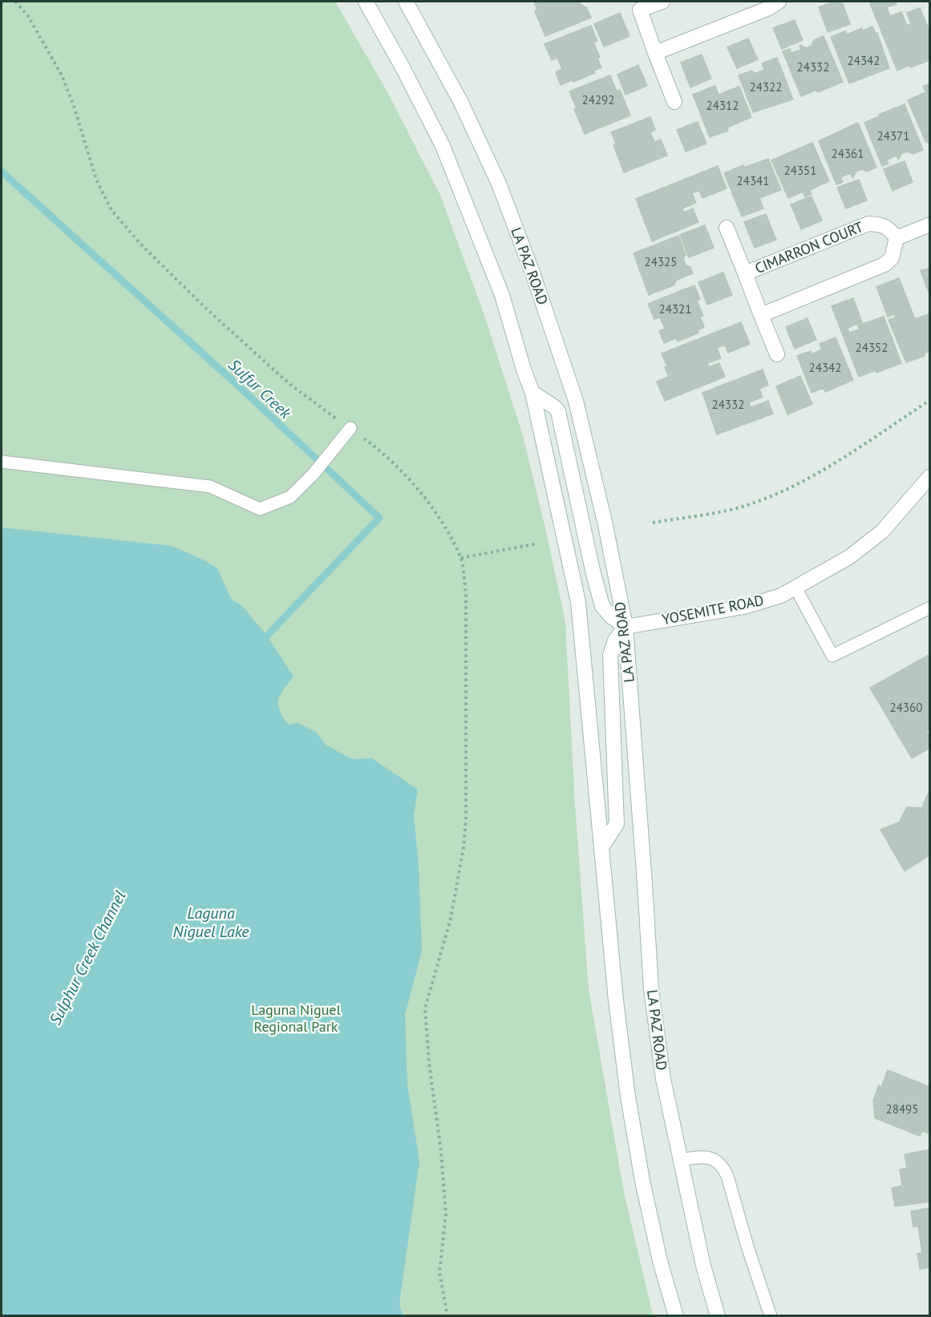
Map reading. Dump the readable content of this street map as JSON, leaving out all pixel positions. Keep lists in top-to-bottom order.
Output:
{
  "streets": {
    "main road": ["CIMARRON COURT", "LA PAZ ROAD", "YOSEMITE ROAD"]
  },
  "crossings": [
    ["LA PAZ ROAD", "YOSEMITE ROAD"]
  ],
  "water": ["Sulfur Creek", "Laguna Niguel Lake", "Sulphur Creek Channel"],
  "parks": ["Laguna Niguel Regional Park"],
  "house_numbers": [
    "24342",
    "24332",
    "24322",
    "24292",
    "24312",
    "24371",
    "24361",
    "24351",
    "24341",
    "24325",
    "24321",
    "24352",
    "24342",
    "24332",
    "24360",
    "28495"
  ]
}
